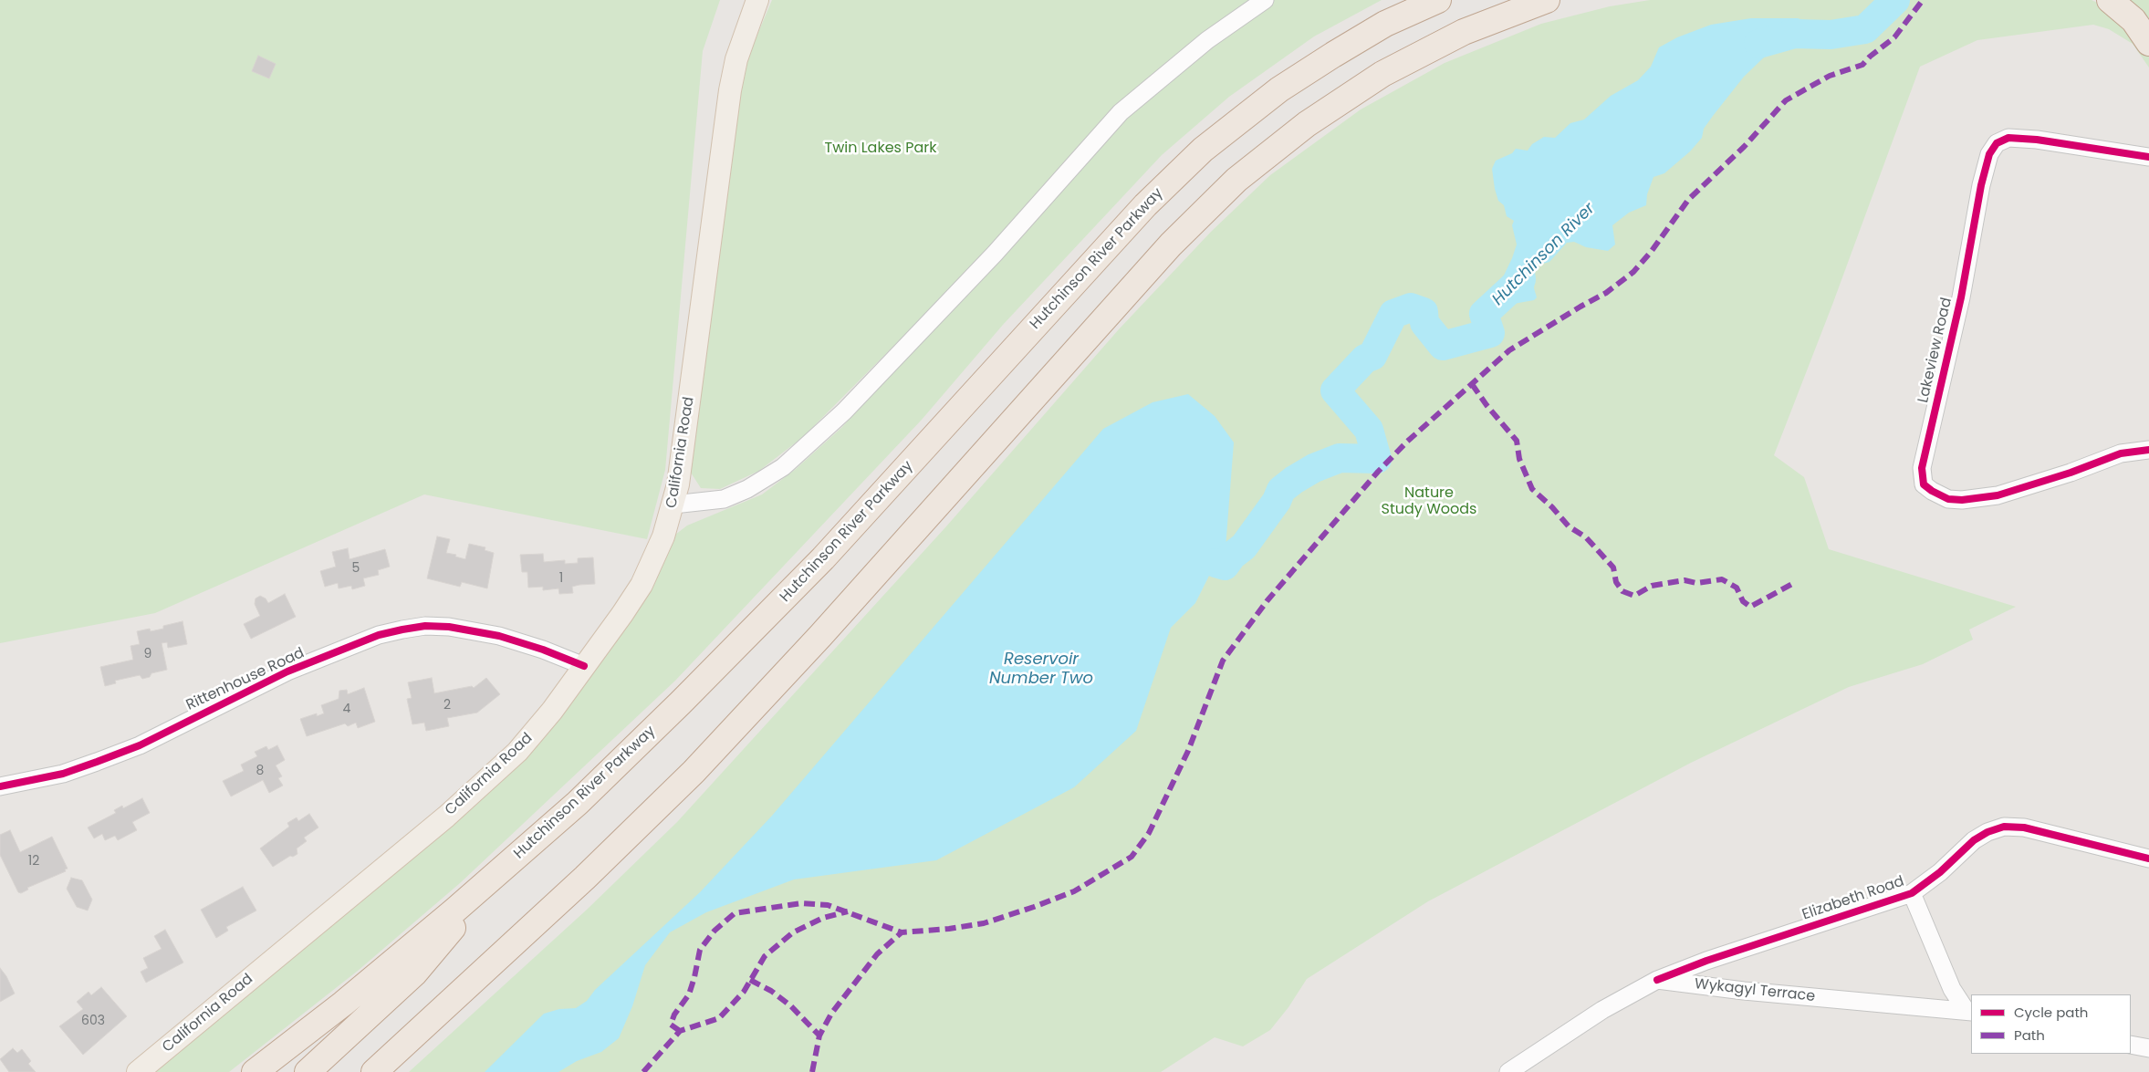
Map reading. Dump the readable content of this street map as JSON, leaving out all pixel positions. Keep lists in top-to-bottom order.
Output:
{
  "streets": {
    "highway": ["Hutchinson River Parkway"],
    "main road": ["California Road"],
    "street": [
      "Lakeview Road",
      "Rittenhouse Road",
      "Elizabeth Road",
      "Wykagyl Terrace"
    ]
  },
  "crossings": [
    ["California Road", "Rittenhouse Road"],
    ["Elizabeth Road", "Wykagyl Terrace"]
  ],
  "water": ["Hutchinson River", "Reservoir Number Two"],
  "parks": ["Twin Lakes Park", "Nature Study Woods"],
  "house_numbers": [
    "5",
    "1",
    "9",
    "2",
    "4",
    "8",
    "12",
    "603"
  ],
  "legend": ["Cycle path", "Path"]
}
